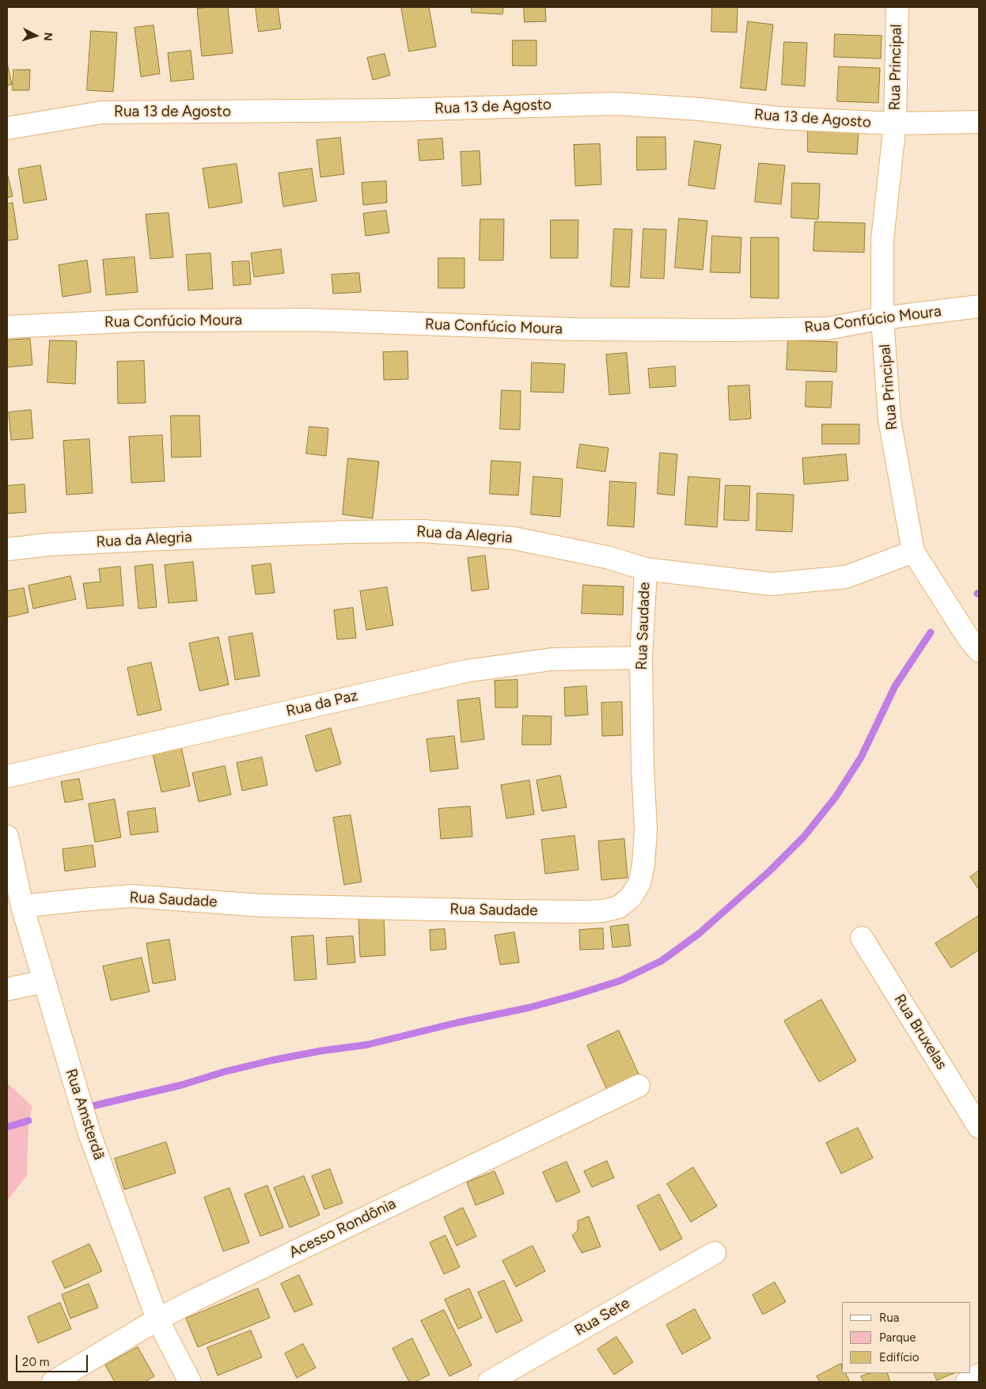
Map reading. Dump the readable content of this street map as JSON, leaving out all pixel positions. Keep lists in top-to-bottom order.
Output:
{
  "streets": {
    "street": [
      "Rua Principal",
      "Rua 13 de Agosto",
      "Rua Confúcio Moura",
      "Rua da Alegria",
      "Rua Saudade",
      "Rua da Paz",
      "Rua Bruxelas",
      "Rua Amsterdã",
      "Acesso Rondônia",
      "Rua Sete"
    ]
  },
  "crossings": [
    ["Rua Principal", "Rua 13 de Agosto"],
    ["Rua Principal", "Rua Confúcio Moura"],
    ["Rua Principal", "Rua da Alegria"],
    ["Rua da Alegria", "Rua Saudade"],
    ["Rua Saudade", "Rua da Paz"],
    ["Rua Saudade", "Rua Amsterdã"],
    ["Rua Amsterdã", "Acesso Rondônia"]
  ],
  "legend": ["Rua", "Parque", "Edifício"],
  "scale_bar": "20 m",
  "north": "right"
}
